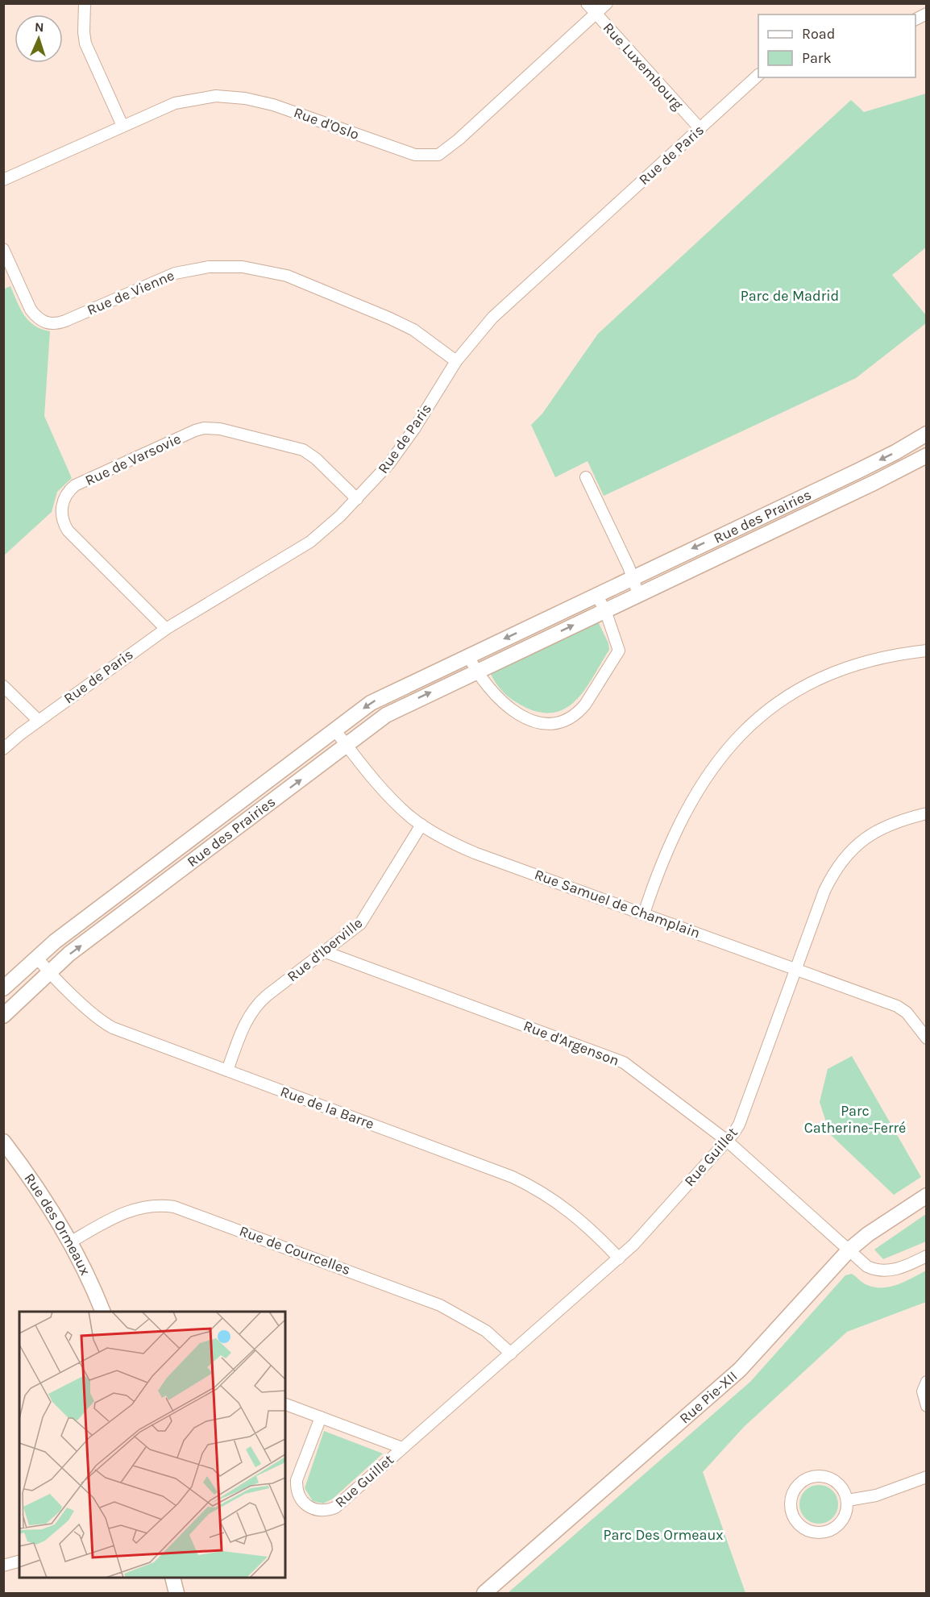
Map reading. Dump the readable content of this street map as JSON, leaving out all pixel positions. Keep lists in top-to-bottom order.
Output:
{
  "streets": {
    "street": [
      "Rue Luxembourg",
      "Rue d'Oslo",
      "Rue de Paris",
      "Rue de Vienne",
      "Rue de Varsovie",
      "Rue des Prairies",
      "Rue Samuel de Champlain",
      "Rue d'Iberville",
      "Rue d'Argenson",
      "Rue de la Barre",
      "Rue Guillet",
      "Rue des Ormeaux",
      "Rue de Courcelles",
      "Rue Pie-XII"
    ]
  },
  "crossings": [
    ["Rue Luxembourg", "Rue d'Oslo"],
    ["Rue Luxembourg", "Rue de Paris"],
    ["Rue de Paris", "Rue de Vienne"],
    ["Rue de Paris", "Rue de Varsovie"],
    ["Rue des Prairies", "Rue Samuel de Champlain"],
    ["Rue des Prairies", "Rue de la Barre"],
    ["Rue Samuel de Champlain", "Rue d'Iberville"],
    ["Rue Samuel de Champlain", "Rue Guillet"],
    ["Rue d'Iberville", "Rue d'Argenson"],
    ["Rue d'Iberville", "Rue de la Barre"],
    ["Rue d'Argenson", "Rue Guillet"],
    ["Rue d'Argenson", "Rue Pie-XII"],
    ["Rue de la Barre", "Rue Guillet"],
    ["Rue Guillet", "Rue de Courcelles"],
    ["Rue des Ormeaux", "Rue de Courcelles"]
  ],
  "parks": ["Parc de Madrid", "Parc Catherine-Ferré", "Parc Des Ormeaux"],
  "legend": ["Road", "Park"],
  "north": "top"
}
